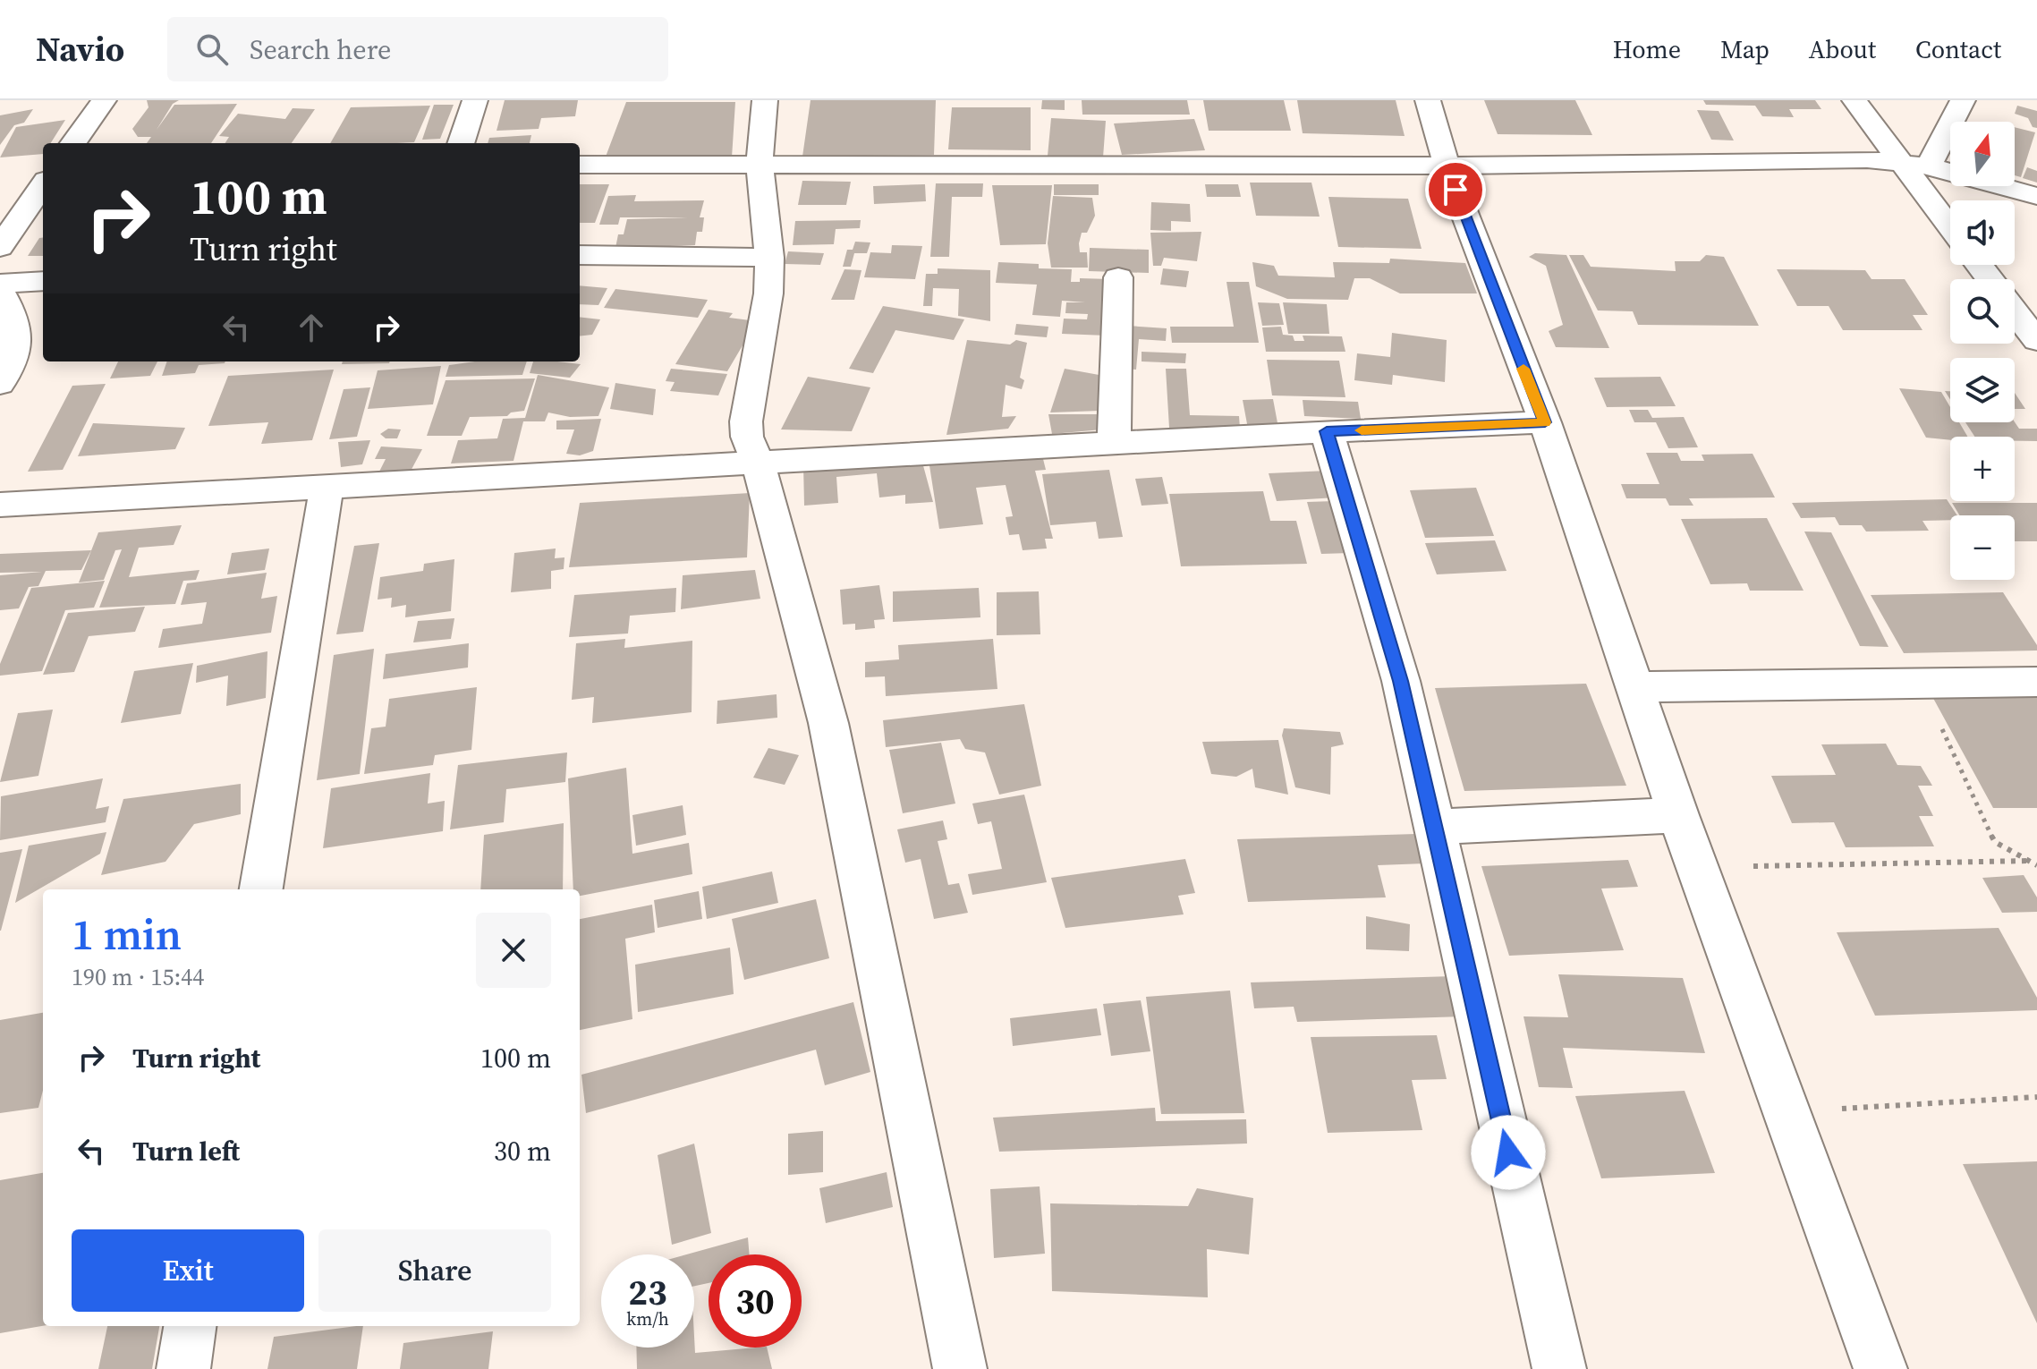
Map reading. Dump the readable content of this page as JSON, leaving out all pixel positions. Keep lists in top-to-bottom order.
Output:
{
  "north": "top",
  "page": {
    "header": "Navio",
    "search": "Search here",
    "nav": [
      "Home",
      "Map",
      "About",
      "Contact"
    ],
    "map_buttons": ["+", "−"],
    "turn": ["100 m", "Turn right"],
    "heading": ["1 min", "190 m · 15:44"],
    "list": [
      {
        "name": "Turn right",
        "value": "100 m"
      },
      {
        "name": "Turn left",
        "value": "30 m"
      }
    ],
    "buttons": ["Exit", "Share"],
    "speed": "23 km/h",
    "limit": "30"
  }
}
